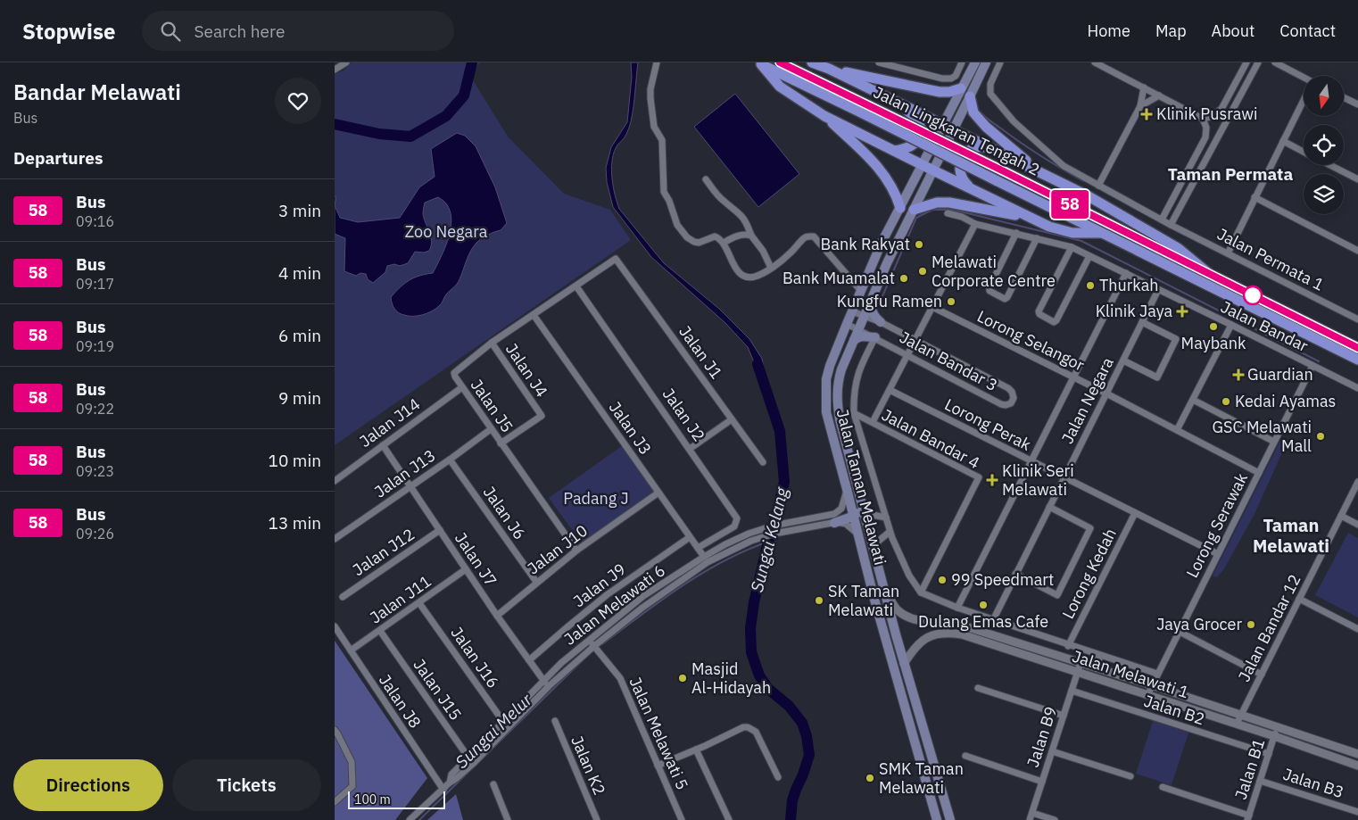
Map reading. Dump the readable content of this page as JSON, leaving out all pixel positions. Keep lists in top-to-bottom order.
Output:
{
  "streets": {
    "highway": ["Jalan Lingkaran Tengah 2"],
    "main road": ["Jalan Taman Melawati"],
    "street": [
      "Jalan Permata 1",
      "Jalan Bandar",
      "Lorong Selangor",
      "Jalan J1",
      "Jalan Bandar 3",
      "Jalan J4",
      "Jalan Negara",
      "Jalan J5",
      "Jalan J2",
      "Jalan J14",
      "Lorong Perak",
      "Jalan J3",
      "Jalan Bandar 4",
      "Jalan J13",
      "Jalan J6",
      "Lorong Serawak",
      "Jalan J10",
      "Jalan J12",
      "Jalan J7",
      "Lorong Kedah",
      "Jalan J9",
      "Jalan J11",
      "Jalan Melawati 6",
      "Jalan Bandar 12",
      "Jalan J16",
      "Jalan Melawati 1",
      "Jalan J15",
      "Jalan J8",
      "Jalan B2",
      "Jalan Melawati 5",
      "Jalan B9",
      "Jalan K2",
      "Jalan B1",
      "Jalan B3"
    ]
  },
  "crossings": [
    ["Jalan Bandar", "Jalan Negara"],
    ["Jalan Bandar", "Lorong Serawak"],
    ["Lorong Selangor", "Jalan Negara"],
    ["Lorong Selangor", "Lorong Serawak"],
    ["Jalan J1", "Jalan J5"],
    ["Jalan Bandar 3", "Jalan Taman Melawati"],
    ["Jalan J4", "Jalan J5"],
    ["Jalan Negara", "Lorong Perak"],
    ["Jalan J5", "Jalan J2"],
    ["Jalan J5", "Jalan J14"],
    ["Jalan J5", "Jalan J3"],
    ["Jalan J5", "Jalan J13"],
    ["Jalan J5", "Jalan J10"],
    ["Jalan J2", "Jalan J3"],
    ["Jalan J14", "Jalan J7"],
    ["Lorong Perak", "Lorong Serawak"],
    ["Lorong Perak", "Lorong Kedah"],
    ["Jalan J3", "Jalan J10"],
    ["Jalan J3", "Jalan J9"],
    ["Jalan J3", "Jalan Melawati 6"],
    ["Jalan J13", "Jalan J6"],
    ["Jalan J13", "Jalan J7"],
    ["Jalan Taman Melawati", "Jalan Melawati 6"],
    ["Jalan Taman Melawati", "Jalan Melawati 1"],
    ["Jalan J6", "Jalan J10"],
    ["Lorong Serawak", "Jalan Melawati 1"],
    ["Jalan J10", "Jalan J7"],
    ["Jalan J12", "Jalan J7"],
    ["Jalan J7", "Jalan J9"],
    ["Jalan J7", "Jalan J11"],
    ["Jalan J7", "Jalan Melawati 6"],
    ["Jalan J11", "Jalan J16"],
    ["Jalan J11", "Jalan J15"],
    ["Jalan J11", "Jalan J8"],
    ["Jalan Melawati 6", "Jalan J16"],
    ["Jalan Melawati 6", "Jalan J15"],
    ["Jalan Melawati 6", "Jalan J8"],
    ["Jalan Melawati 6", "Jalan Melawati 5"],
    ["Jalan Bandar 12", "Jalan Melawati 1"],
    ["Jalan Melawati 1", "Jalan B9"],
    ["Jalan Melawati 1", "Jalan B1"],
    ["Jalan B2", "Jalan B9"],
    ["Jalan B2", "Jalan B1"],
    ["Jalan B1", "Jalan B3"]
  ],
  "districts": ["Taman Permata", "Taman Melawati"],
  "water": ["Sungai Kelang", "Sungai Melur"],
  "parks": ["Zoo Negara", "Padang J"],
  "places": {
    "health": [
      "Klinik Pusrawi",
      "Klinik Jaya",
      "Guardian",
      "Klinik Seri Melawati"
    ],
    "other": [
      "Bank Rakyat",
      "Melawati Corporate Centre",
      "Bank Muamalat",
      "Thurkah",
      "Kungfu Ramen",
      "Maybank",
      "Kedai Ayamas",
      "GSC Melawati Mall",
      "99 Speedmart",
      "SK Taman Melawati",
      "Dulang Emas Cafe",
      "Jaya Grocer",
      "Masjid Al-Hidayah",
      "SMK Taman Melawati"
    ]
  },
  "lines": ["bus line 58"],
  "scale_bar": "100 m",
  "north": "bottom",
  "page": {
    "header": "Stopwise",
    "search": "Search here",
    "nav": [
      "Home",
      "Map",
      "About",
      "Contact"
    ],
    "heading": [
      ["Bandar Melawati", "Bus"],
      "Departures"
    ],
    "on_map": "58",
    "list": [
      {
        "mark": "58",
        "name": "Bus",
        "note": "09:16",
        "value": "3 min"
      },
      {
        "mark": "58",
        "name": "Bus",
        "note": "09:17",
        "value": "4 min"
      },
      {
        "mark": "58",
        "name": "Bus",
        "note": "09:19",
        "value": "6 min"
      },
      {
        "mark": "58",
        "name": "Bus",
        "note": "09:22",
        "value": "9 min"
      },
      {
        "mark": "58",
        "name": "Bus",
        "note": "09:23",
        "value": "10 min"
      },
      {
        "mark": "58",
        "name": "Bus",
        "note": "09:26",
        "value": "13 min"
      }
    ],
    "buttons": ["Directions", "Tickets"],
    "scale": "100 m"
  }
}
